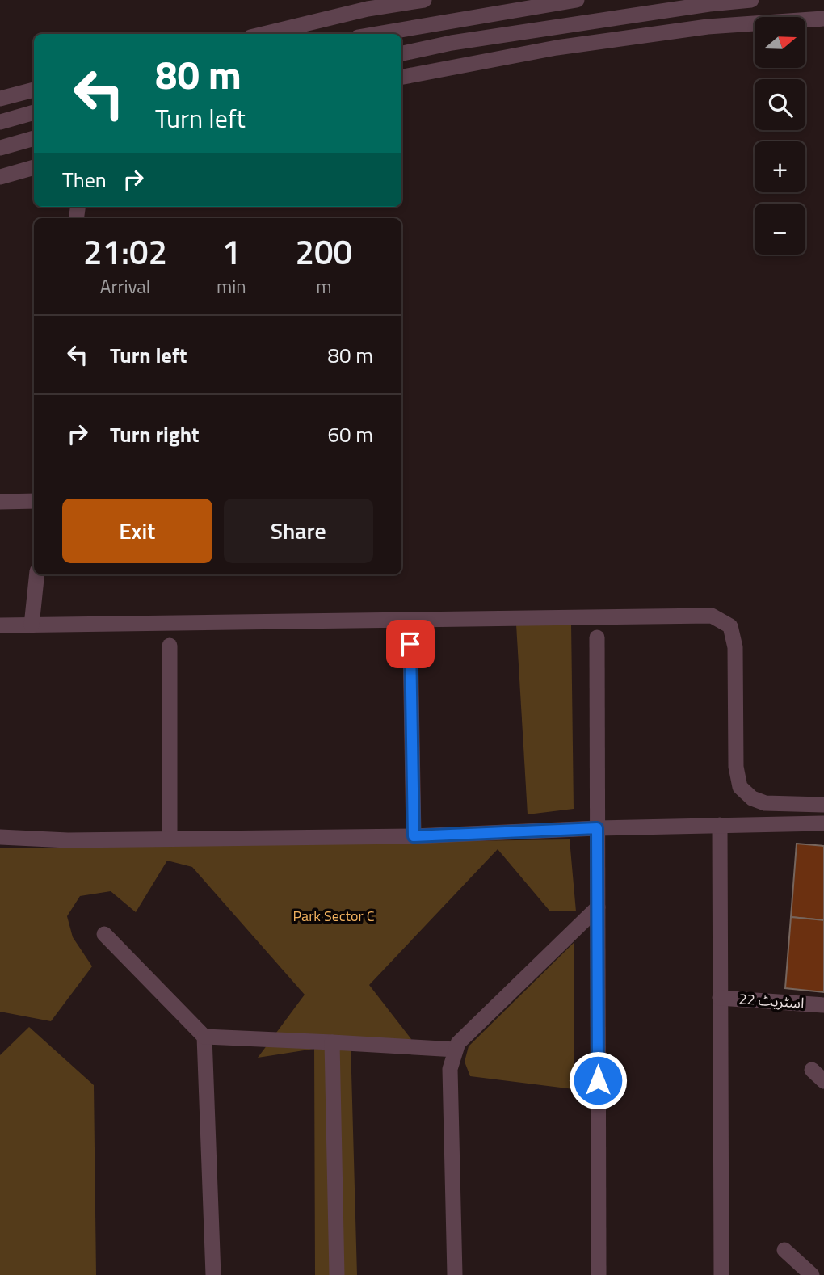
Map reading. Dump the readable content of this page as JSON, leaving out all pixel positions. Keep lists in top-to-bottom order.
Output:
{
  "streets": {
    "street": ["اسٹریٹ 22"]
  },
  "parks": ["Park Sector C"],
  "north": "right",
  "page": {
    "map_buttons": ["+", "−"],
    "turn": ["80 m", "Turn left"],
    "then": "Then",
    "eta": [
      "21:02",
      "Arrival",
      "1",
      "min",
      "200",
      "m"
    ],
    "list": [
      {
        "name": "Turn left",
        "value": "80 m"
      },
      {
        "name": "Turn right",
        "value": "60 m"
      }
    ],
    "buttons": ["Exit", "Share"]
  }
}
